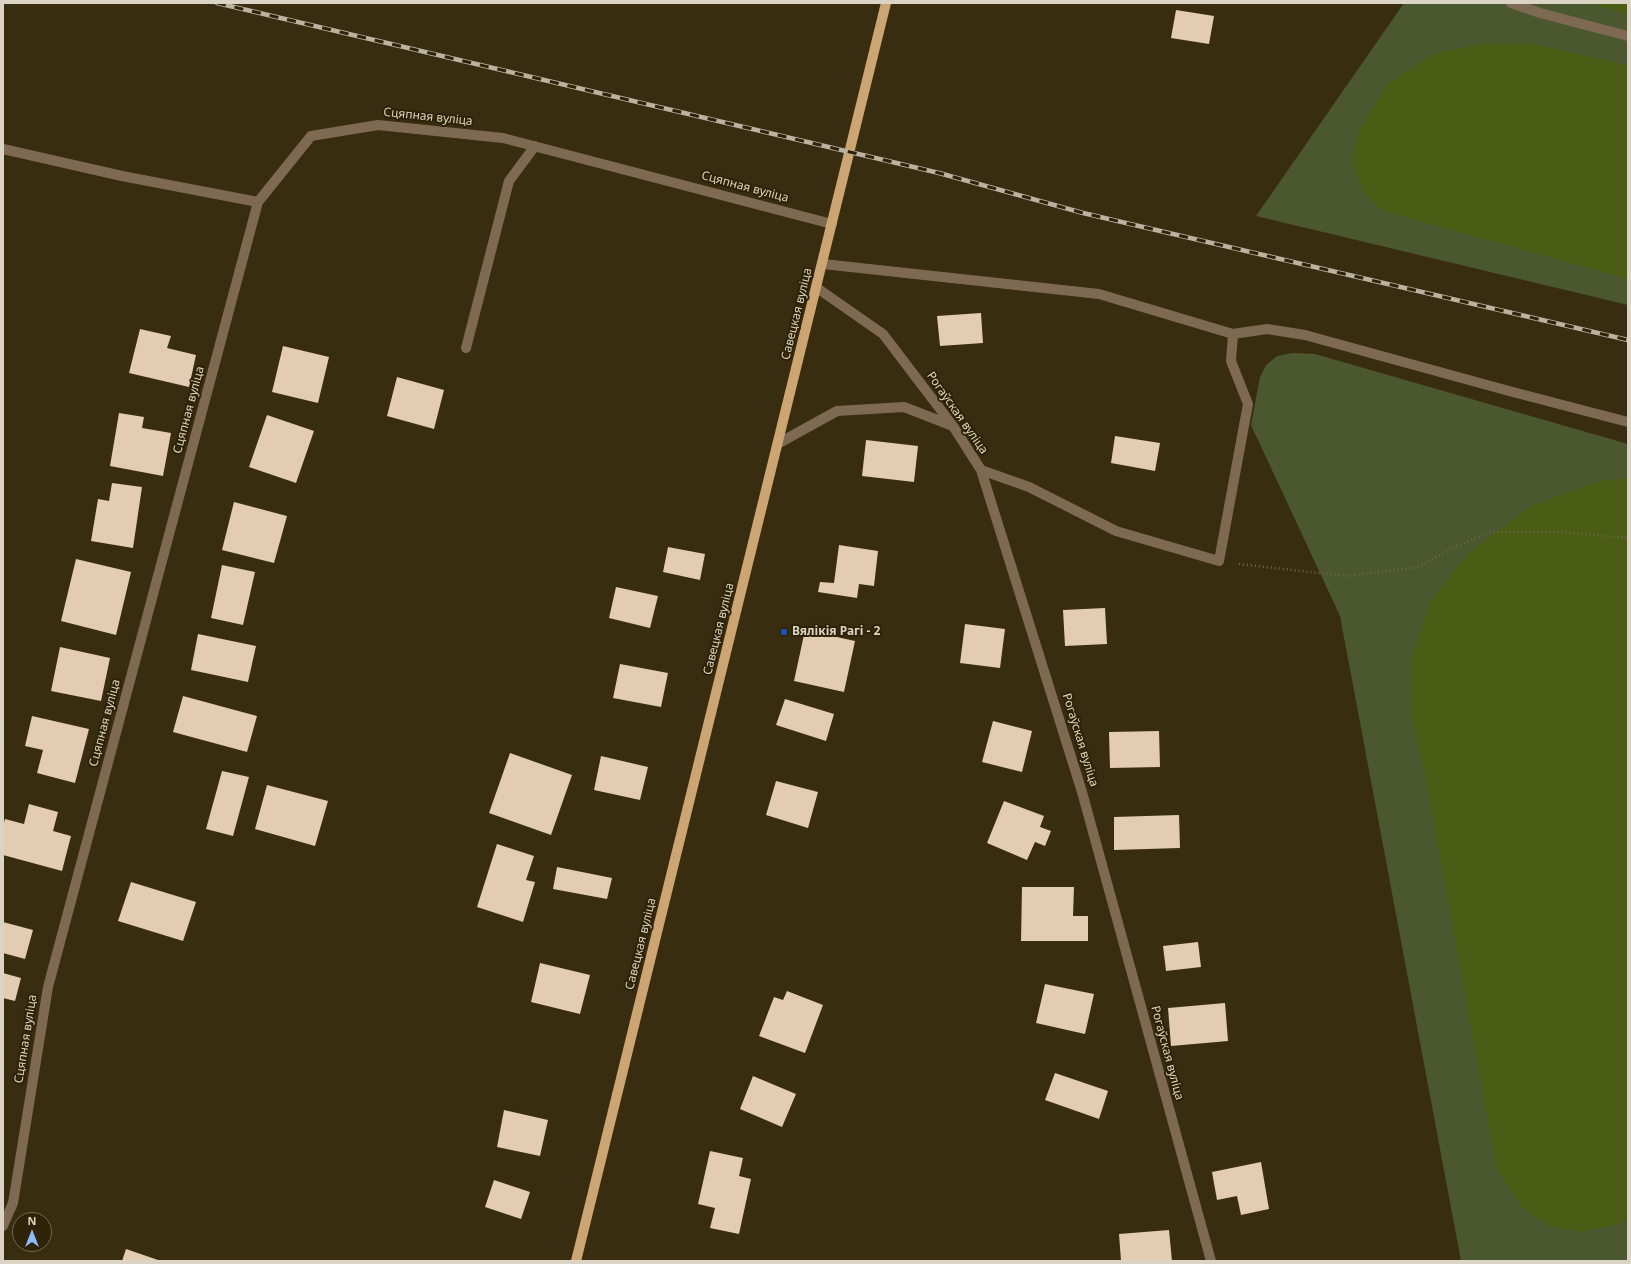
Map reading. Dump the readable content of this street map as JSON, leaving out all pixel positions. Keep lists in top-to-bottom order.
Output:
{
  "streets": {
    "main road": ["Савецкая вуліца"],
    "street": ["Сцяпная вуліца", "Рогаўская вуліца"]
  },
  "crossings": [
    ["Сцяпная вуліца", "Савецкая вуліца"],
    ["Савецкая вуліца", "Рогаўская вуліца"]
  ],
  "places": ["Вялікія Рагі - 2"],
  "north": "top"
}
